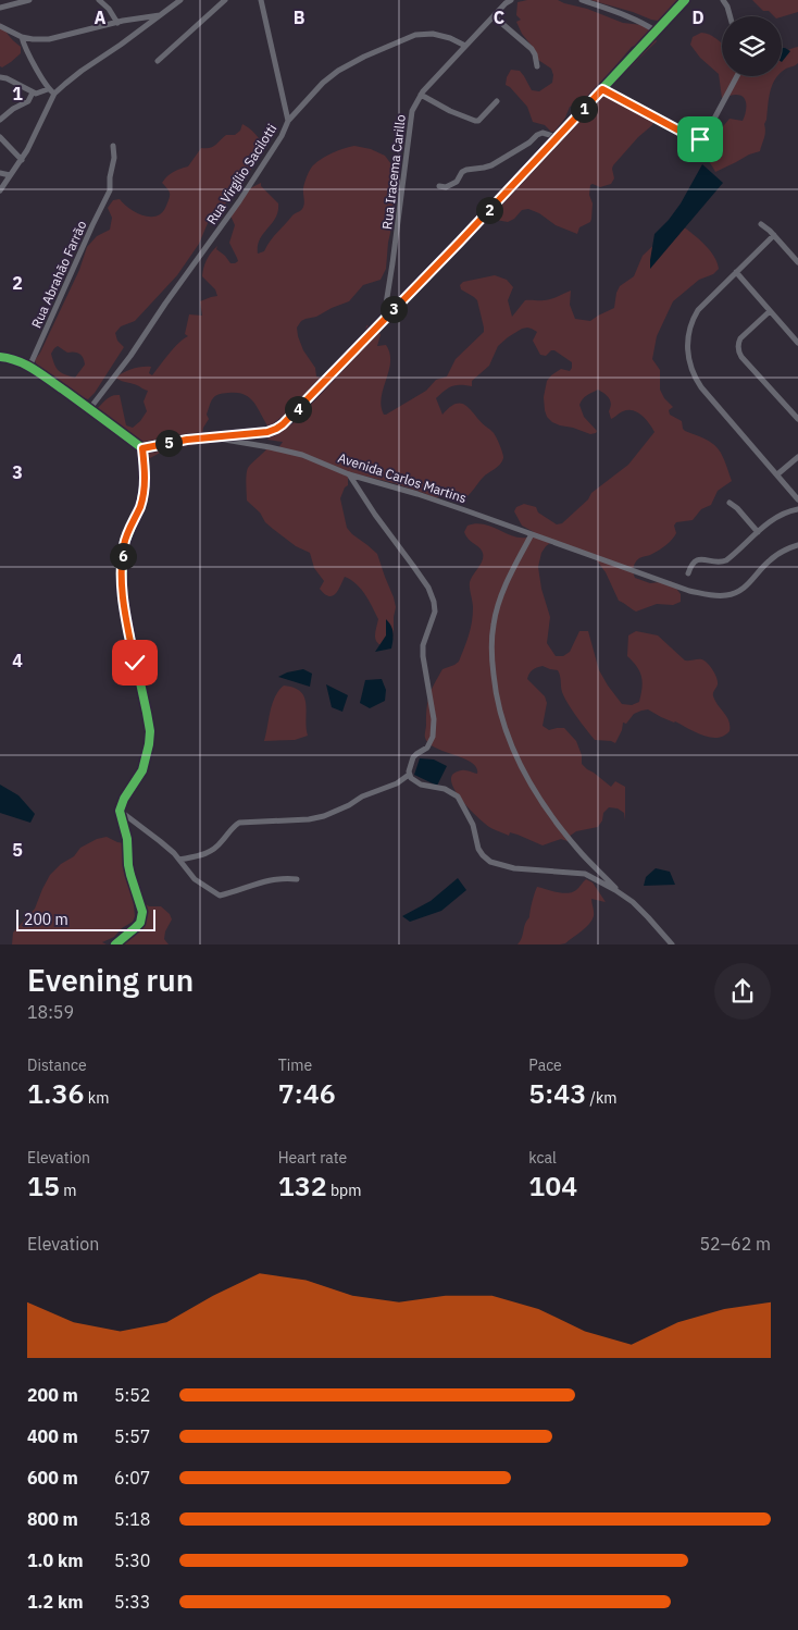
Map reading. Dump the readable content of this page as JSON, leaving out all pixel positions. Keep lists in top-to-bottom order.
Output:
{
  "streets": {
    "street": [
      "Rua Iracema Carillo",
      "Rua Virgílio Sacilotti",
      "Rua Abrahão Farrão",
      "Avenida Carlos Martins"
    ]
  },
  "crossings": [
    ["Rua Iracema Carillo", "Rua Virgílio Sacilotti"]
  ],
  "scale_bar": "200 m",
  "page": {
    "pins": [
      "1",
      "2",
      "3",
      "4",
      "5",
      "6"
    ],
    "scale": "200 m",
    "heading": ["Evening run", "18:59"],
    "stats": [
      ["Distance", "1.36 km"],
      ["Time", "7:46"],
      ["Pace", "5:43 /km"],
      ["Elevation", "15 m"],
      ["Heart rate", "132 bpm"],
      ["kcal", "104"]
    ],
    "chart": ["Elevation", "52–62 m"],
    "list": [
      {
        "name": "200 m",
        "note": "5:52"
      },
      {
        "name": "400 m",
        "note": "5:57"
      },
      {
        "name": "600 m",
        "note": "6:07"
      },
      {
        "name": "800 m",
        "note": "5:18"
      },
      {
        "name": "1.0 km",
        "note": "5:30"
      },
      {
        "name": "1.2 km",
        "note": "5:33"
      }
    ]
  },
  "grid": {
    "columns": [
      "A",
      "B",
      "C",
      "D"
    ],
    "rows": [
      "1",
      "2",
      "3",
      "4",
      "5"
    ]
  }
}
